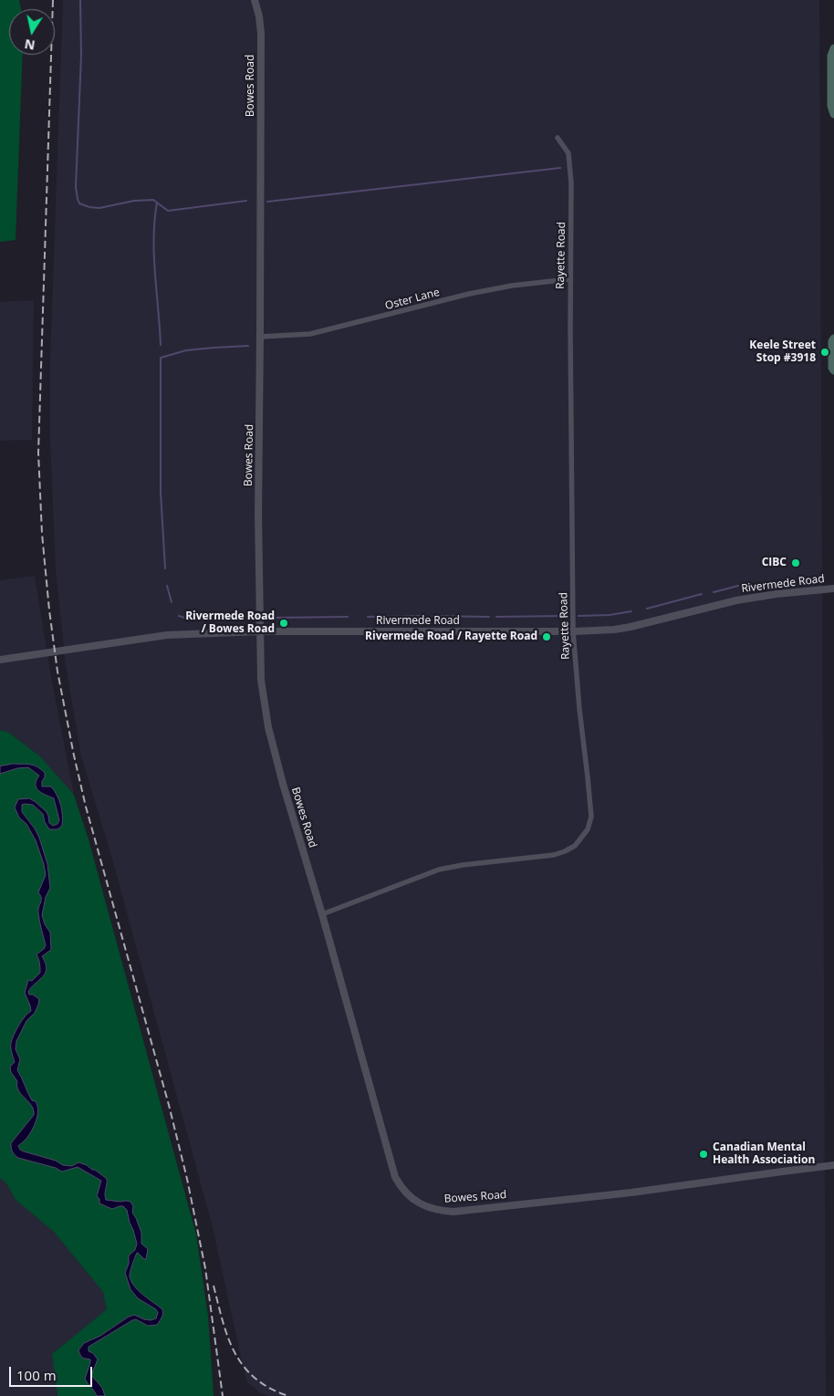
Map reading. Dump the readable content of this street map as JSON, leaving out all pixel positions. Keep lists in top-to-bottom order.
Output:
{
  "streets": {
    "street": [
      "Bowes Road",
      "Rayette Road",
      "Oster Lane",
      "Rivermede Road"
    ]
  },
  "crossings": [
    ["Bowes Road", "Rayette Road"],
    ["Bowes Road", "Oster Lane"],
    ["Bowes Road", "Rivermede Road"],
    ["Rayette Road", "Oster Lane"],
    ["Rayette Road", "Rivermede Road"]
  ],
  "places": [
    "Keele Street Stop #3918",
    "CIBC",
    "Rivermede Road / Bowes Road",
    "Rivermede Road / Rayette Road",
    "Canadian Mental Health Association"
  ],
  "scale_bar": "100 m",
  "north": "bottom"
}
